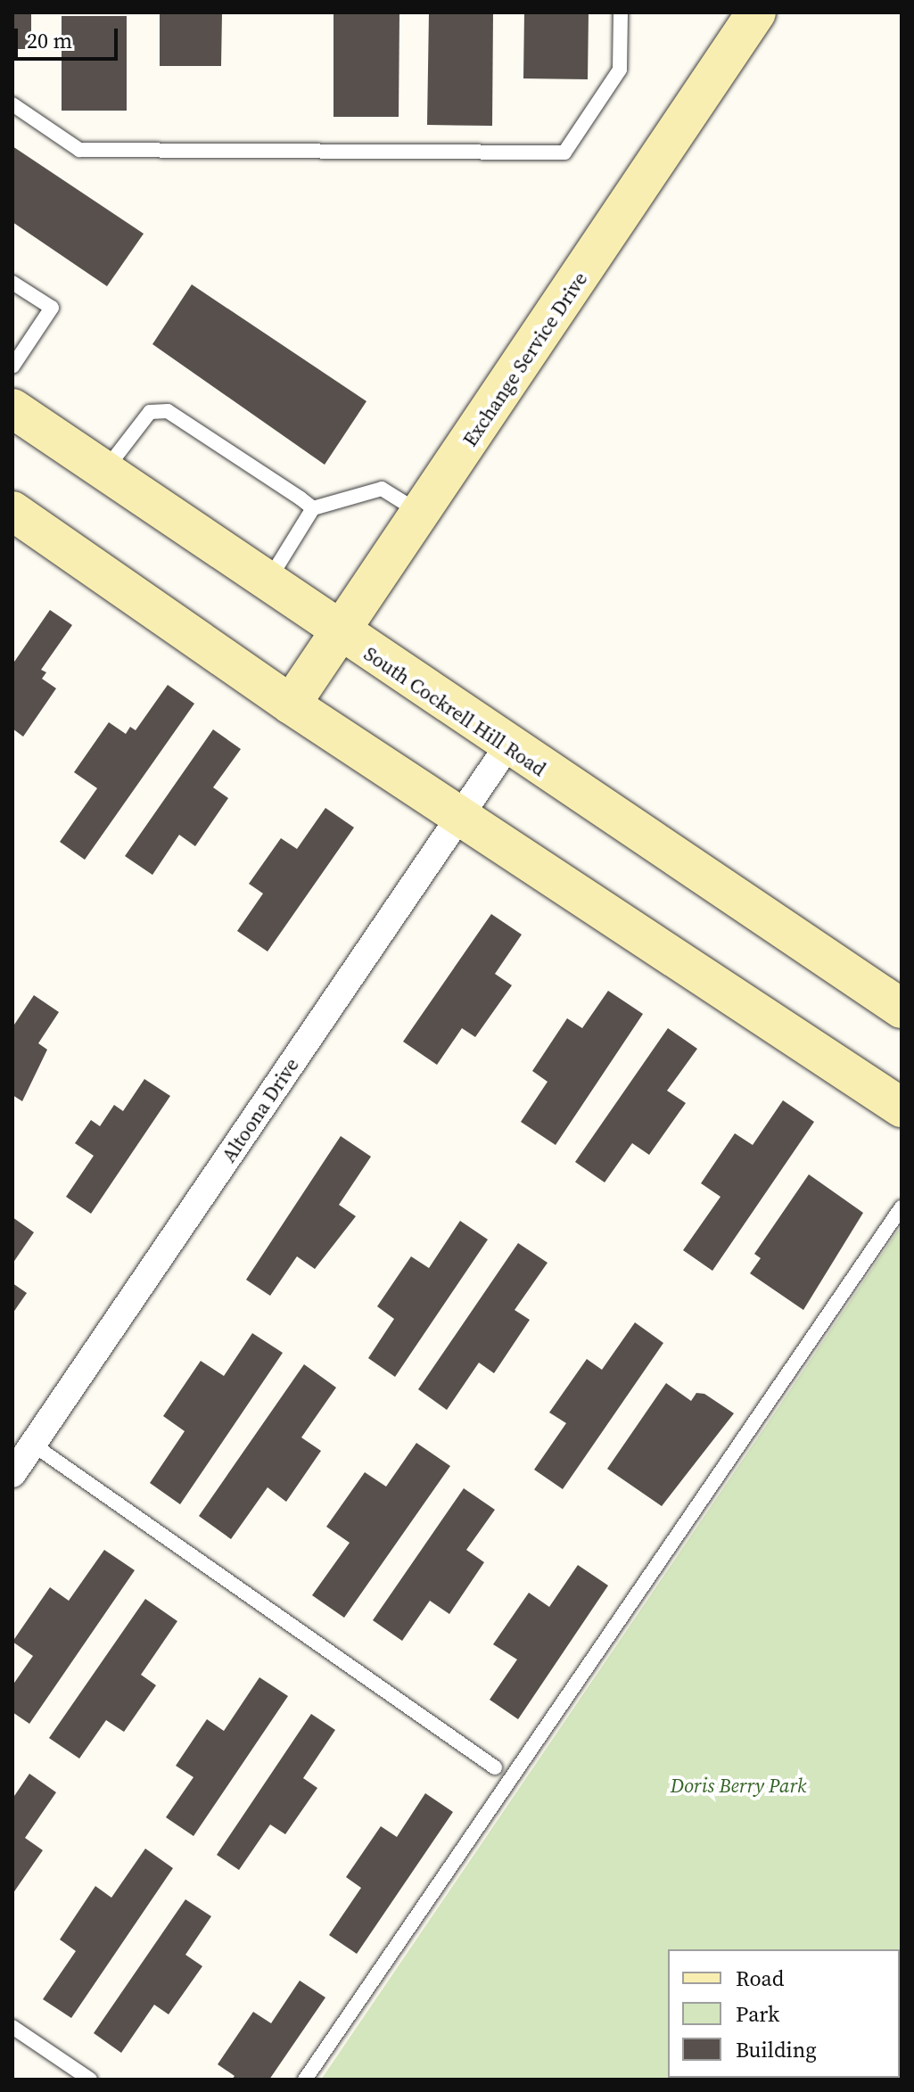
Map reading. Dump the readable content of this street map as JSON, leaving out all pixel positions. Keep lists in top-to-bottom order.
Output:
{
  "streets": {
    "main road": ["Exchange Service Drive", "South Cockrell Hill Road"],
    "street": ["Altoona Drive"]
  },
  "crossings": [
    ["Exchange Service Drive", "South Cockrell Hill Road"],
    ["South Cockrell Hill Road", "Altoona Drive"]
  ],
  "parks": ["Doris Berry Park"],
  "legend": ["Road", "Park", "Building"],
  "scale_bar": "20 m"
}
